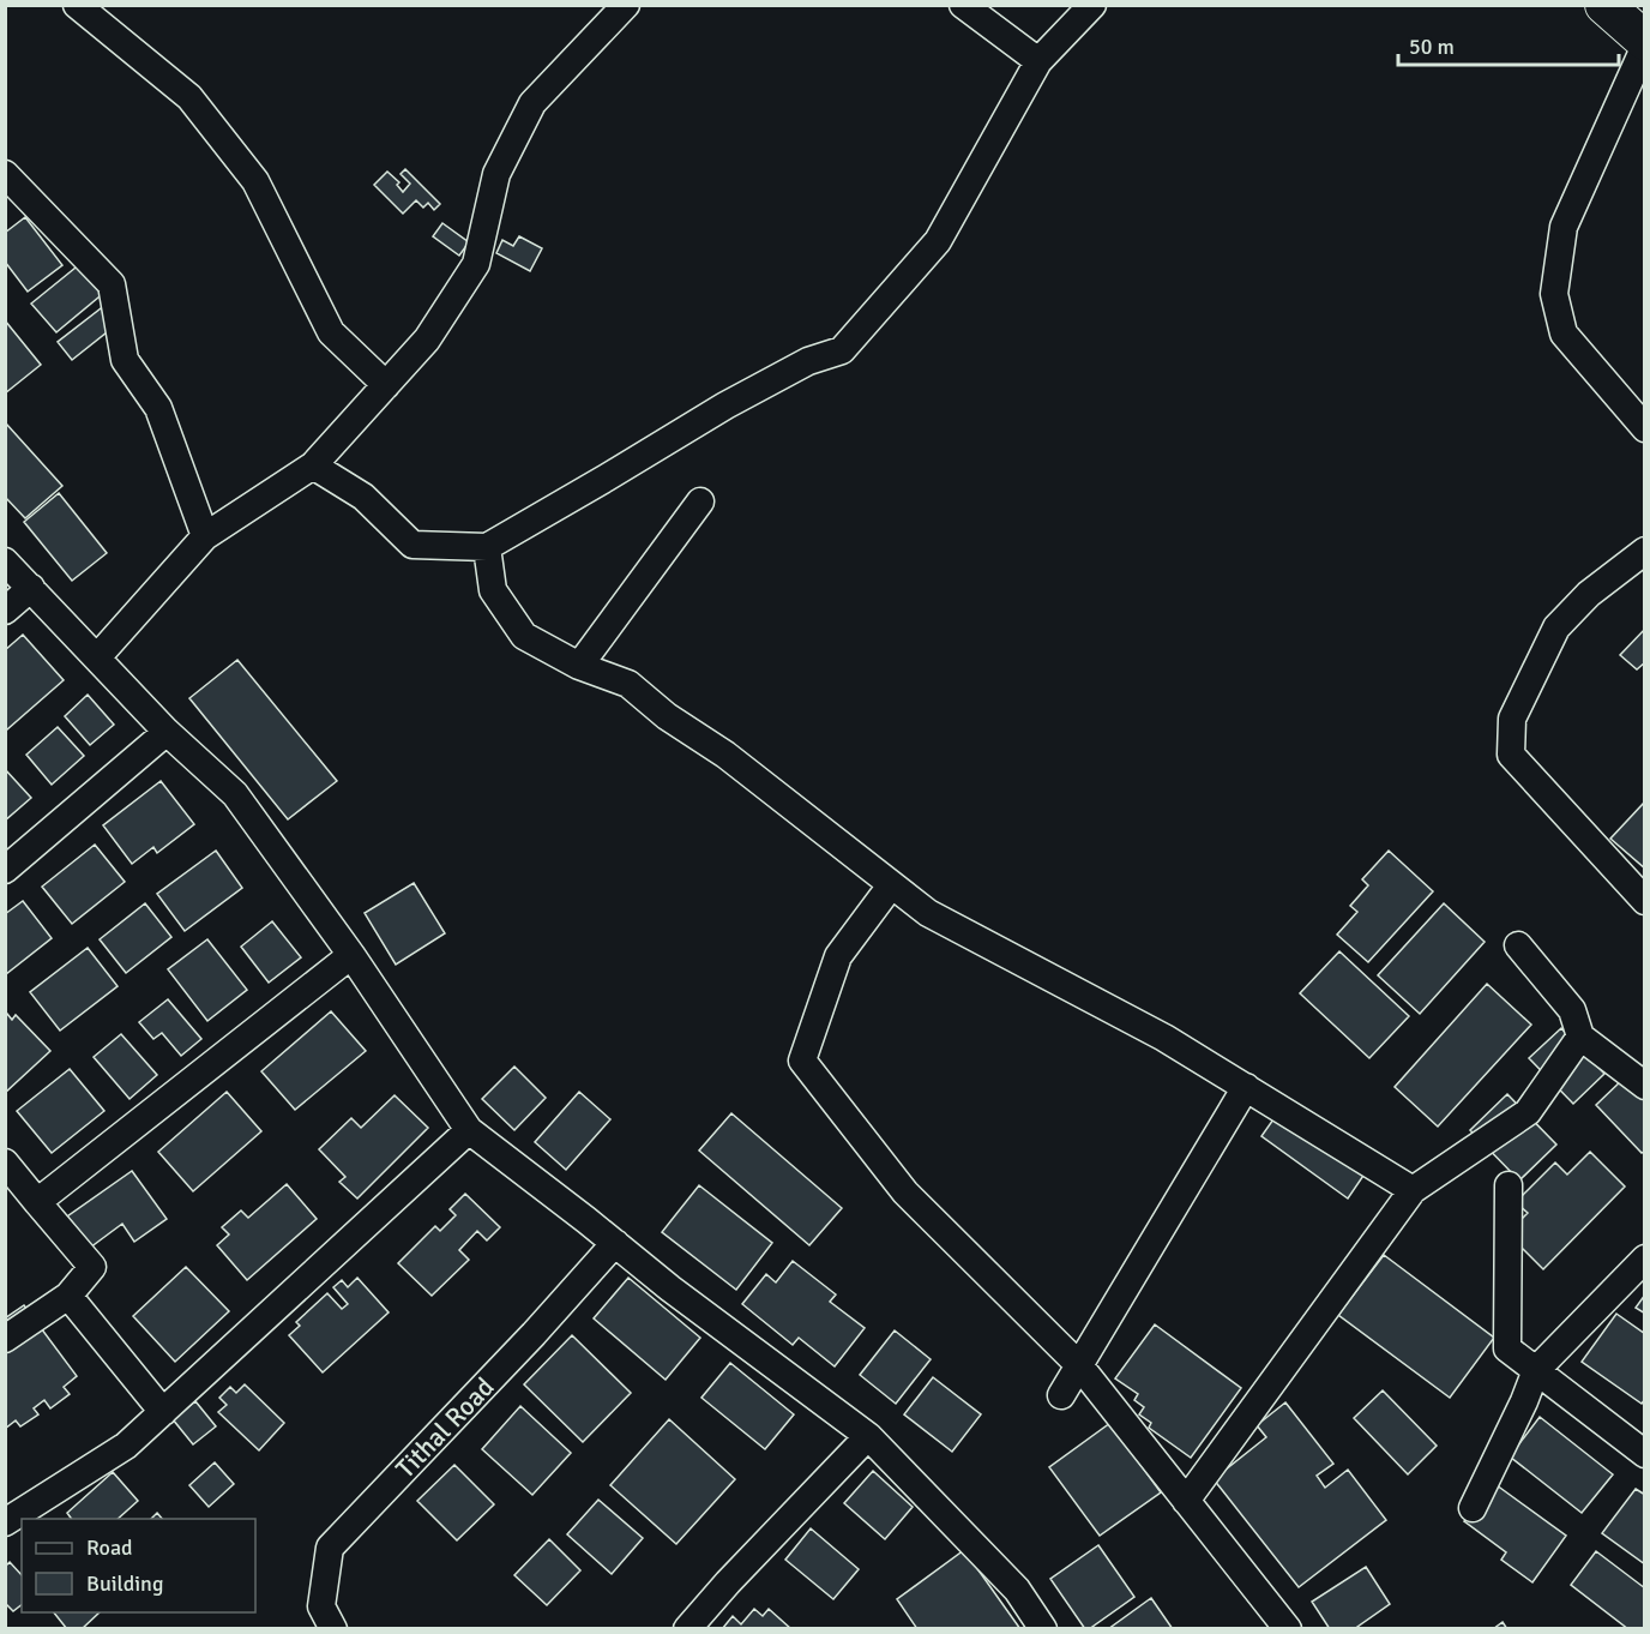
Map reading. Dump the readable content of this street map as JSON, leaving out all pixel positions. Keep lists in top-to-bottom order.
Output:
{
  "streets": {
    "street": ["Tithal Road"]
  },
  "legend": ["Road", "Building"],
  "scale_bar": "50 m"
}
